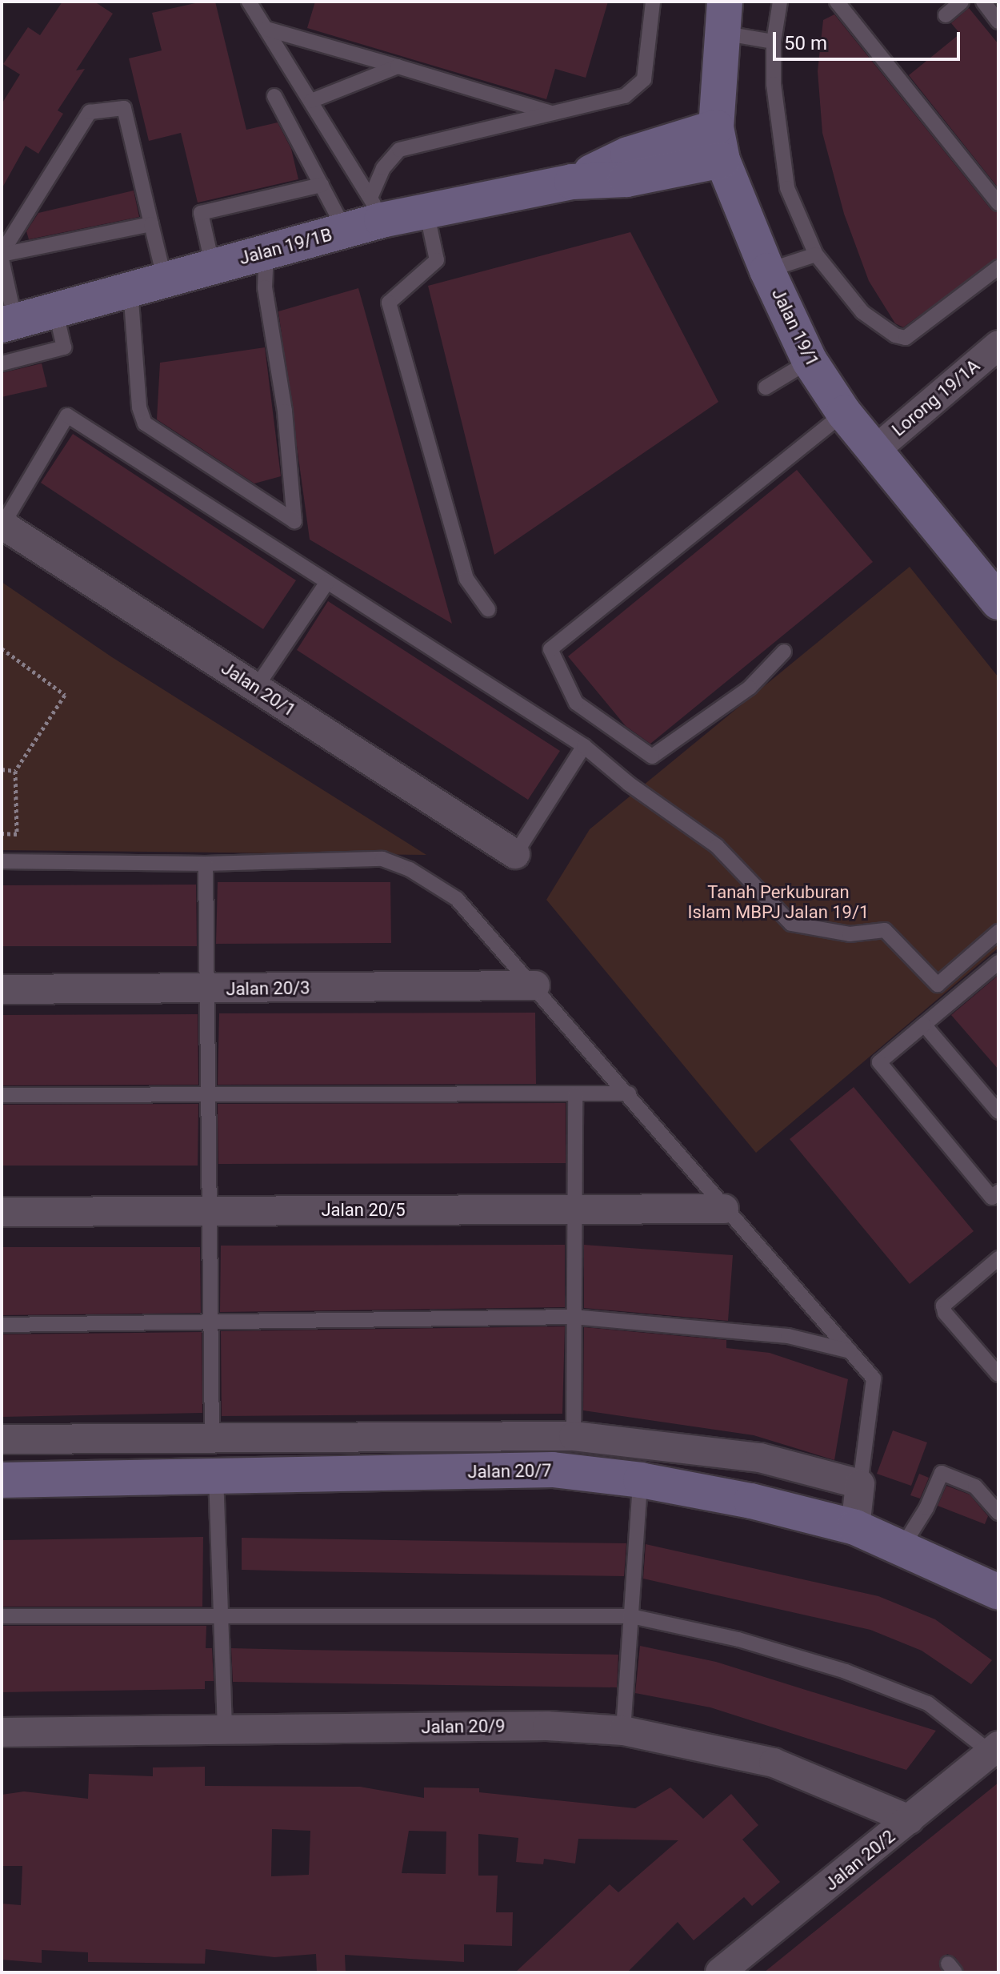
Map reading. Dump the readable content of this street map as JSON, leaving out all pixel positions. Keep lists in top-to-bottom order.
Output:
{
  "streets": {
    "street": [
      "Jalan 19/1B",
      "Jalan 19/1",
      "Lorong 19/1A",
      "Jalan 20/1",
      "Jalan 20/3",
      "Jalan 20/5",
      "Jalan 20/7",
      "Jalan 20/9",
      "Jalan 20/2"
    ]
  },
  "crossings": [
    ["Jalan 19/1B", "Jalan 19/1"],
    ["Jalan 19/1", "Lorong 19/1A"],
    ["Jalan 20/9", "Jalan 20/2"]
  ],
  "parks": ["Tanah Perkuburan Islam MBPJ Jalan 19/1"],
  "scale_bar": "50 m"
}
